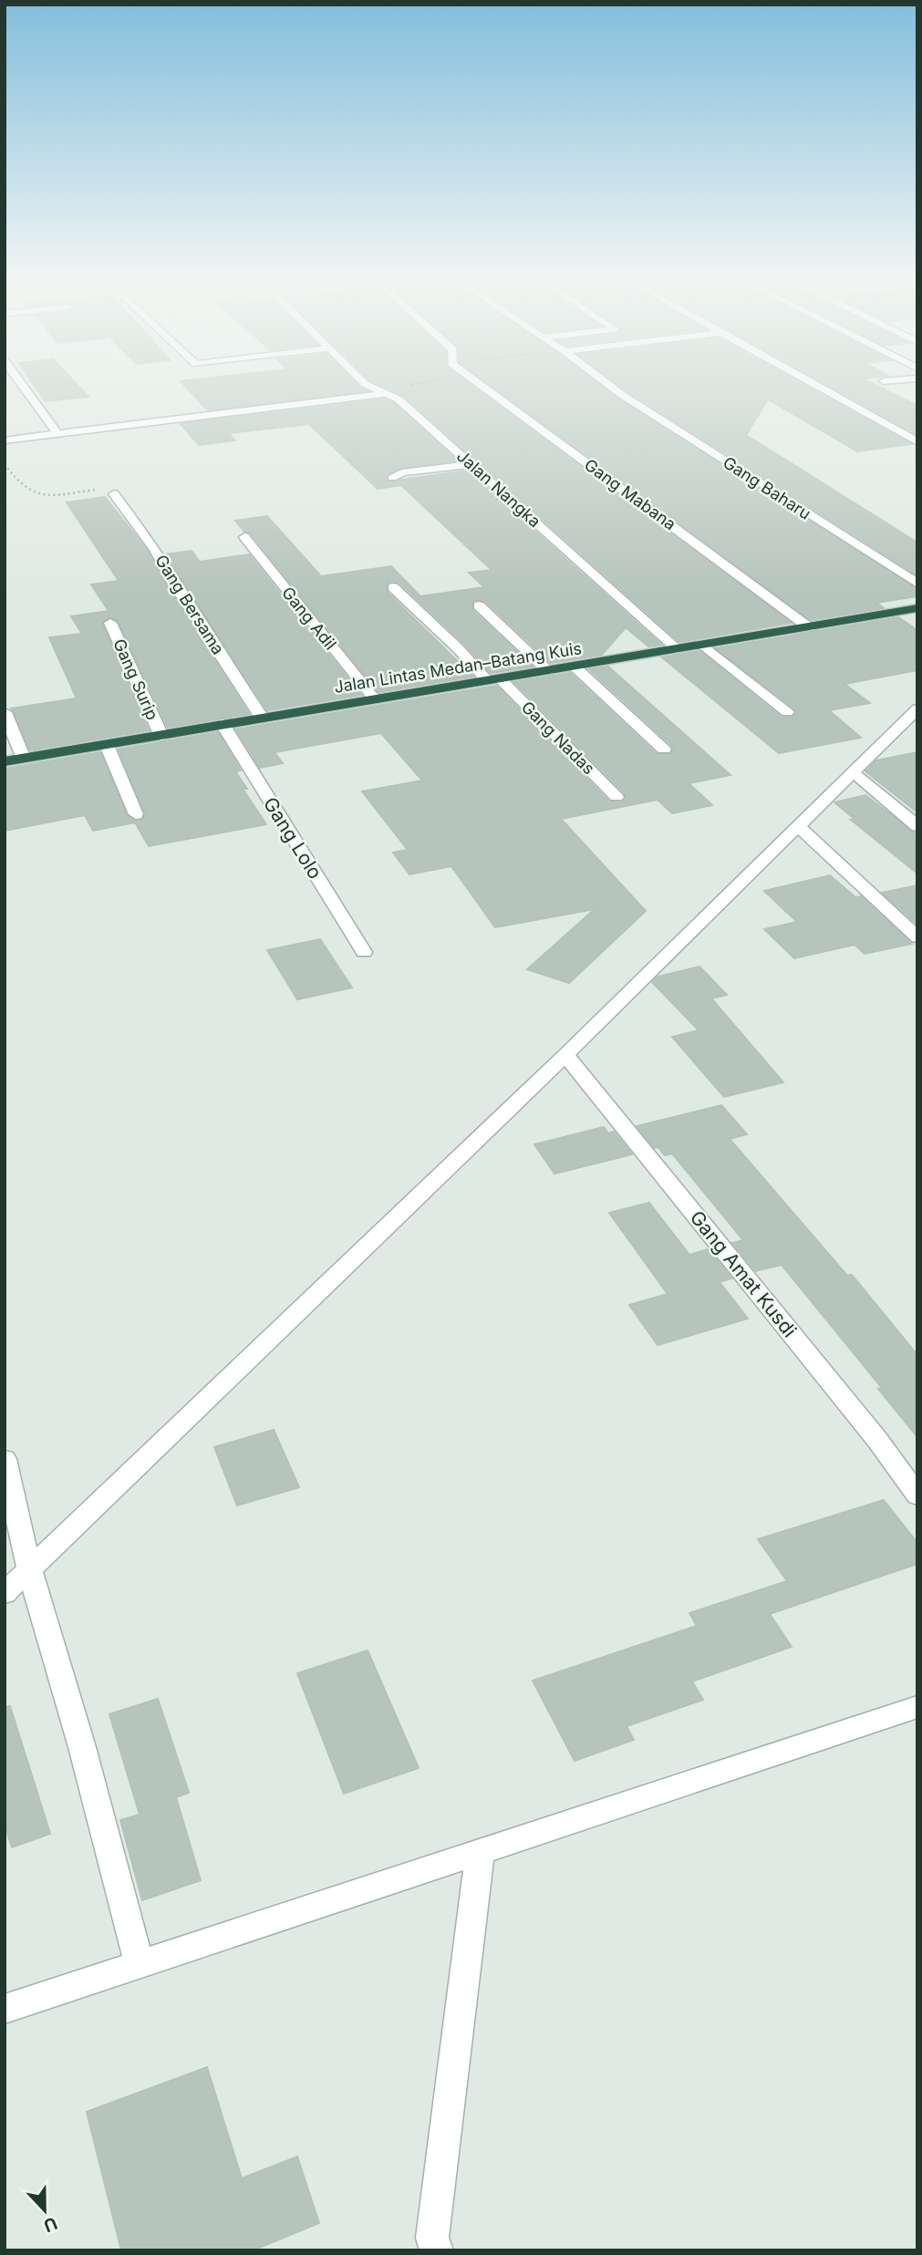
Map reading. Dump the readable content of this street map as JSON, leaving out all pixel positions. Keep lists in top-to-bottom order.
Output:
{
  "streets": {
    "highway": ["Jalan Lintas Medan–Batang Kuis"],
    "street": [
      "Gang Baharu",
      "Jalan Nangka",
      "Gang Mabana",
      "Gang Bersama",
      "Gang Adil",
      "Gang Surip",
      "Gang Nadas",
      "Gang Lolo",
      "Gang Amat Kusdi"
    ]
  },
  "crossings": [
    ["Jalan Nangka", "Jalan Lintas Medan–Batang Kuis"],
    ["Gang Mabana", "Jalan Lintas Medan–Batang Kuis"],
    ["Gang Bersama", "Jalan Lintas Medan–Batang Kuis"],
    ["Gang Adil", "Jalan Lintas Medan–Batang Kuis"],
    ["Jalan Lintas Medan–Batang Kuis", "Gang Surip"],
    ["Jalan Lintas Medan–Batang Kuis", "Gang Nadas"],
    ["Jalan Lintas Medan–Batang Kuis", "Gang Lolo"]
  ],
  "north": "bottom"
}
